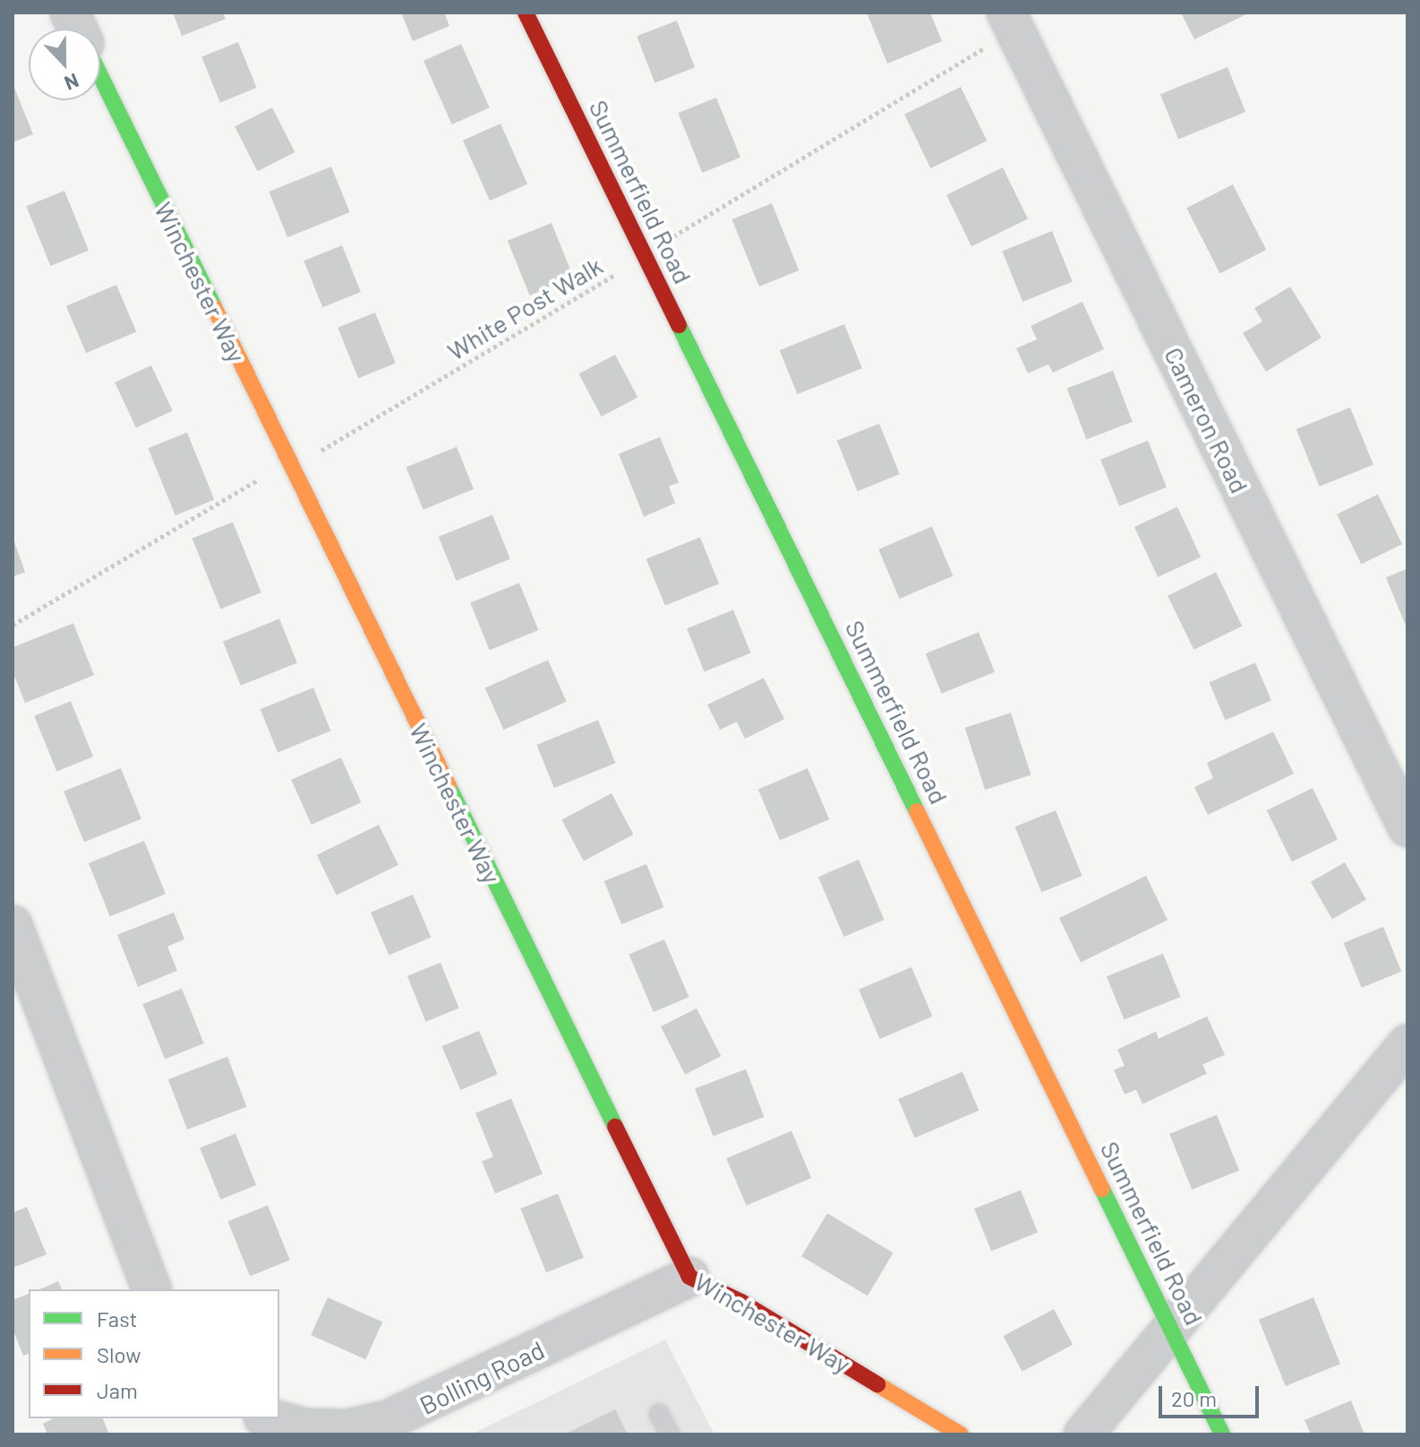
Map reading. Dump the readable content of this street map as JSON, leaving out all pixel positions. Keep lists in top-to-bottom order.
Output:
{
  "streets": {
    "street": [
      "Summerfield Road",
      "Winchester Way",
      "Cameron Road",
      "Bolling Road"
    ],
    "path": ["White Post Walk"]
  },
  "crossings": [
    ["Summerfield Road", "White Post Walk"],
    ["Winchester Way", "White Post Walk"],
    ["Winchester Way", "Bolling Road"],
    ["White Post Walk", "Cameron Road"]
  ],
  "legend": ["Fast", "Slow", "Jam"],
  "scale_bar": "20 m",
  "north": "bottom"
}
